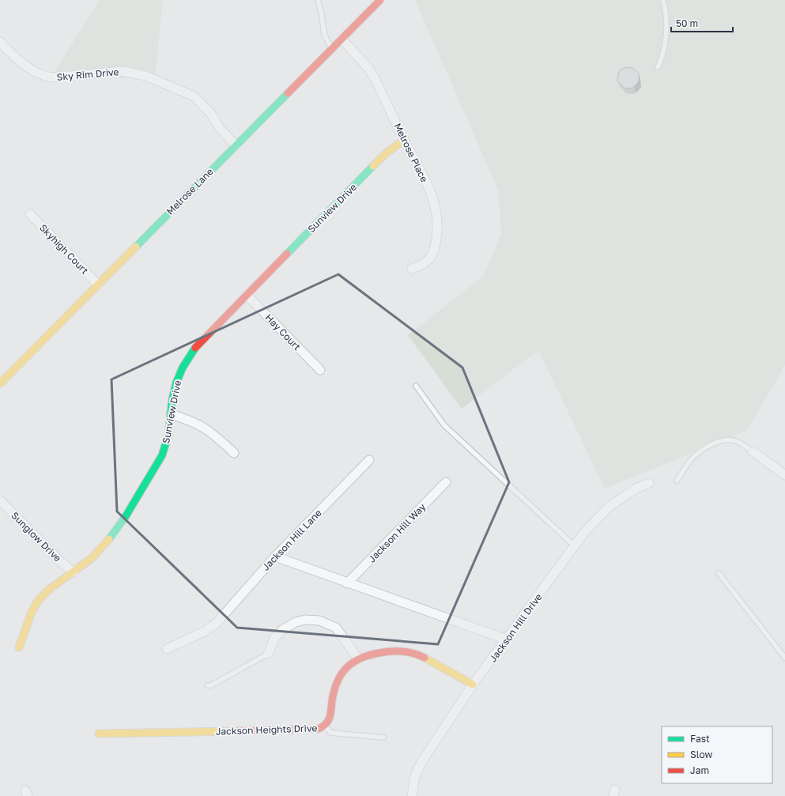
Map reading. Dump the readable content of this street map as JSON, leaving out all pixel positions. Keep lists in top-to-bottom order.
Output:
{
  "streets": {
    "street": [
      "Sky Rim Drive",
      "Melrose Place",
      "Melrose Lane",
      "Sunview Drive",
      "Skyhigh Court",
      "Hay Court",
      "Jackson Hill Way",
      "Sunglow Drive",
      "Jackson Hill Lane",
      "Jackson Hill Drive",
      "Jackson Heights Drive"
    ]
  },
  "crossings": [
    ["Sky Rim Drive", "Melrose Lane"],
    ["Melrose Place", "Melrose Lane"],
    ["Melrose Place", "Sunview Drive"],
    ["Melrose Lane", "Skyhigh Court"],
    ["Sunview Drive", "Hay Court"],
    ["Sunview Drive", "Sunglow Drive"],
    ["Jackson Hill Drive", "Jackson Heights Drive"]
  ],
  "legend": ["Fast", "Slow", "Jam"],
  "scale_bar": "50 m"
}
